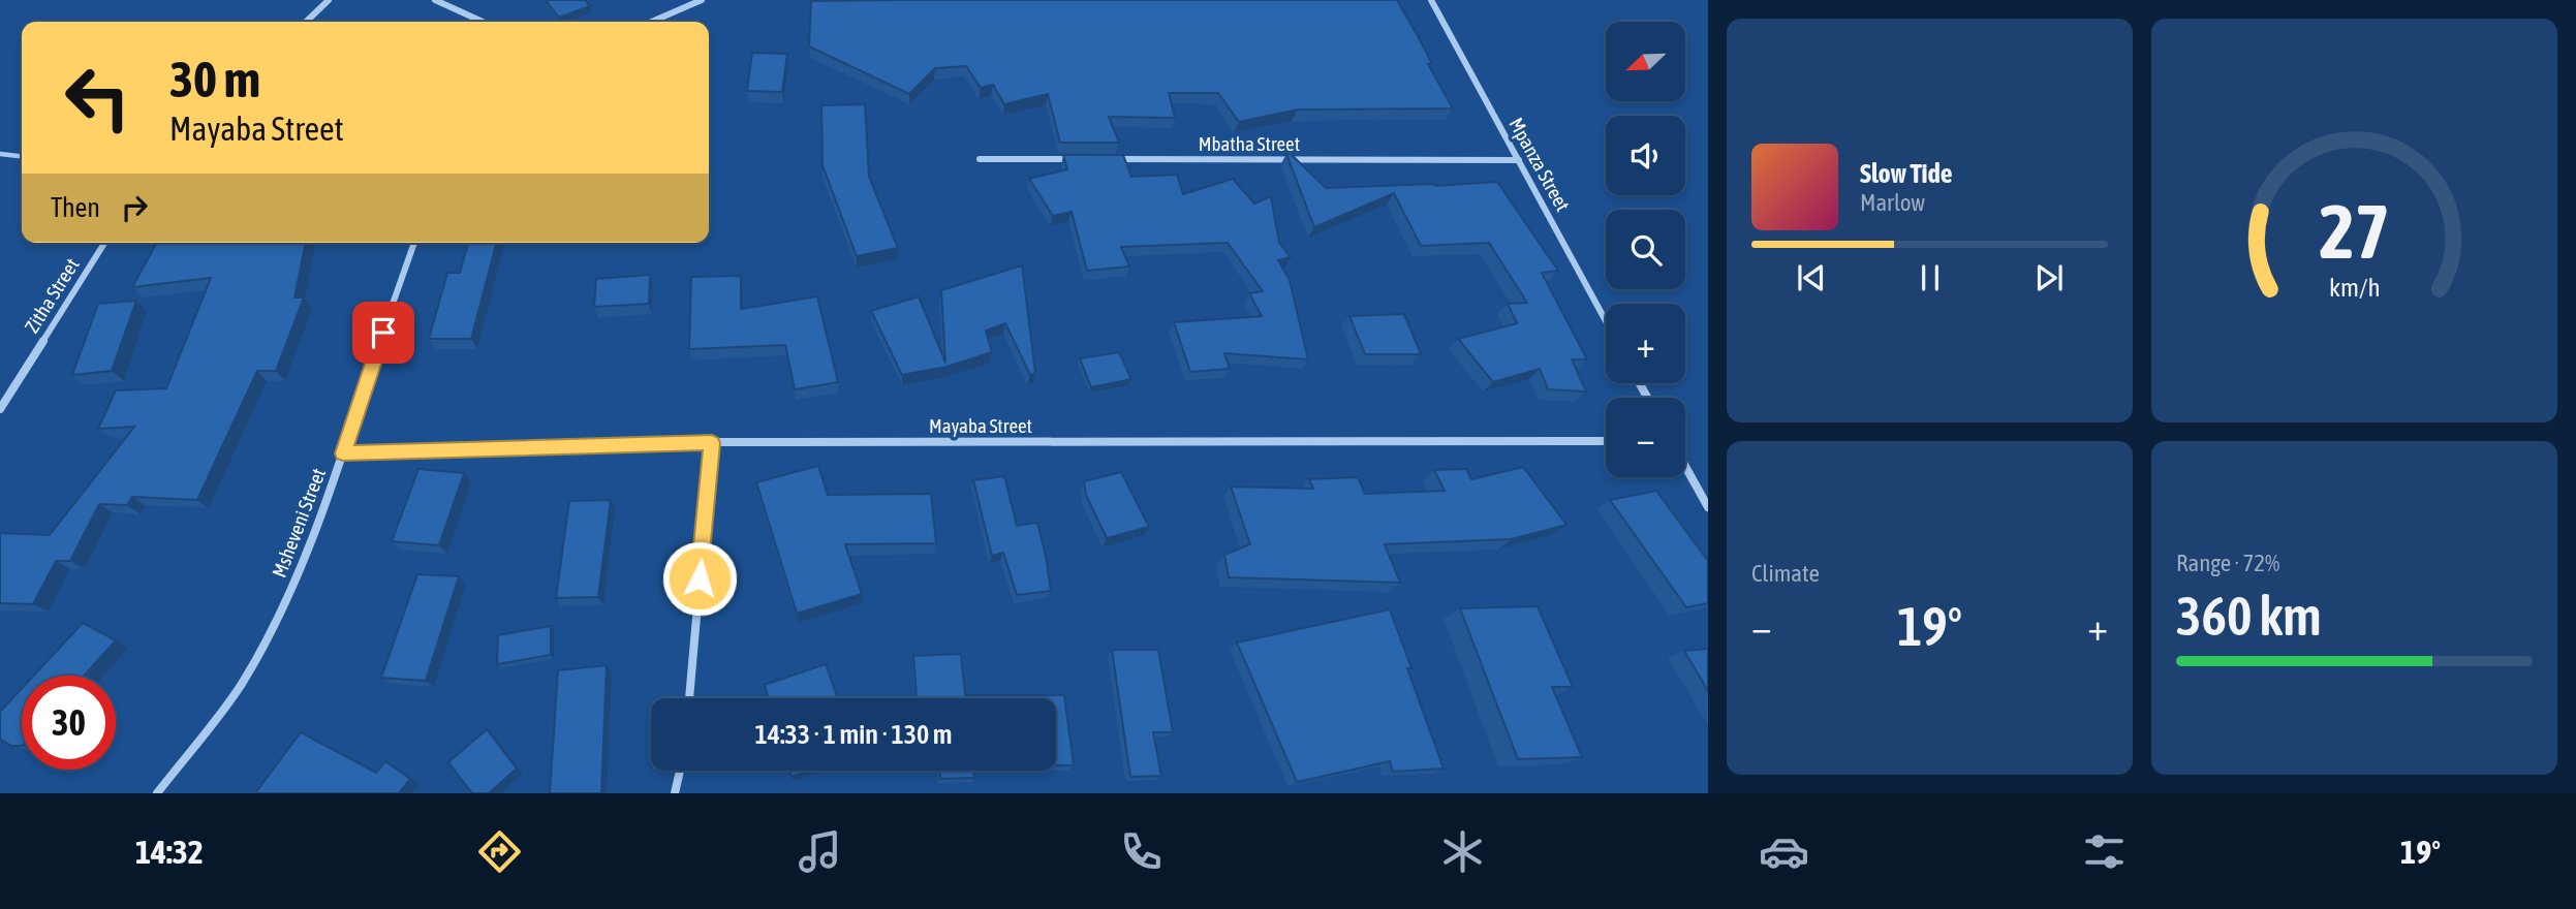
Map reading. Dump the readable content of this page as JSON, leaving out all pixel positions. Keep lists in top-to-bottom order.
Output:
{
  "streets": {
    "street": [
      "Mbatha Street",
      "Mpanza Street",
      "Zitha Street",
      "Mayaba Street",
      "Msheveni Street"
    ]
  },
  "crossings": [
    ["Mbatha Street", "Mpanza Street"],
    ["Mayaba Street", "Msheveni Street"]
  ],
  "north": "bottom left",
  "page": {
    "map_buttons": ["+", "−"],
    "turn": ["30 m", "Mayaba Street"],
    "song": ["Slow Tide", "Marlow"],
    "then": "Then",
    "tile": [
      "Climate",
      ["Range · 72%", "360 km"]
    ],
    "heat": ["−", "19°", "+"],
    "limit": "30",
    "trip": "14:33 · 1 min · 130 m",
    "tabs": ["14:32", "19°"],
    "gauge": ["27", "km/h"]
  }
}
